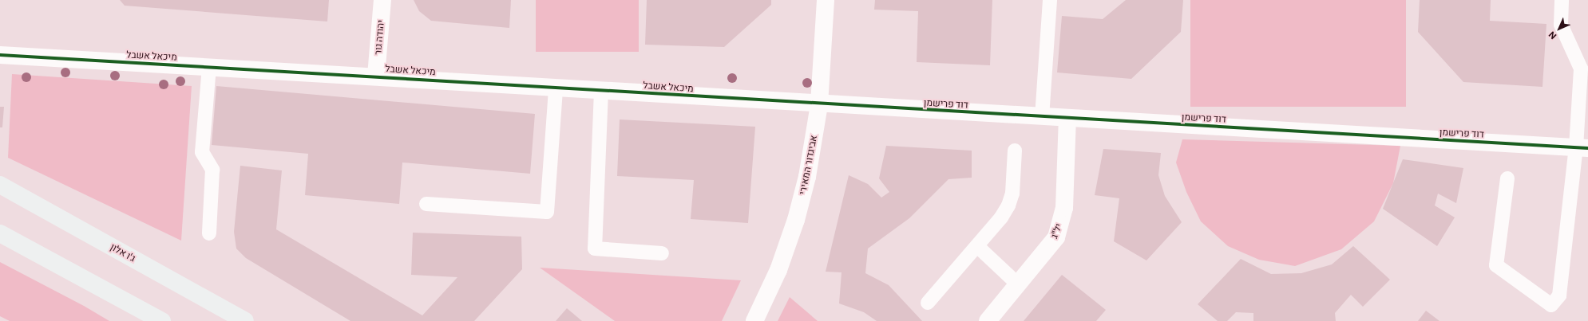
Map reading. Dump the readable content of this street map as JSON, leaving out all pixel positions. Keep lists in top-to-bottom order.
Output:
{
  "streets": {
    "main road": ["ג'ו אלון"],
    "street": [
      "יהודה גור",
      "מיכאל אשבל",
      "דוד פרישמן",
      "אביגדור המאירי",
      "יל\"ג"
    ]
  },
  "crossings": [
    ["יהודה גור", "מיכאל אשבל"],
    ["מיכאל אשבל", "דוד פרישמן"],
    ["מיכאל אשבל", "אביגדור המאירי"],
    ["דוד פרישמן", "אביגדור המאירי"],
    ["דוד פרישמן", "יל\"ג"]
  ],
  "north": "bottom left"
}
